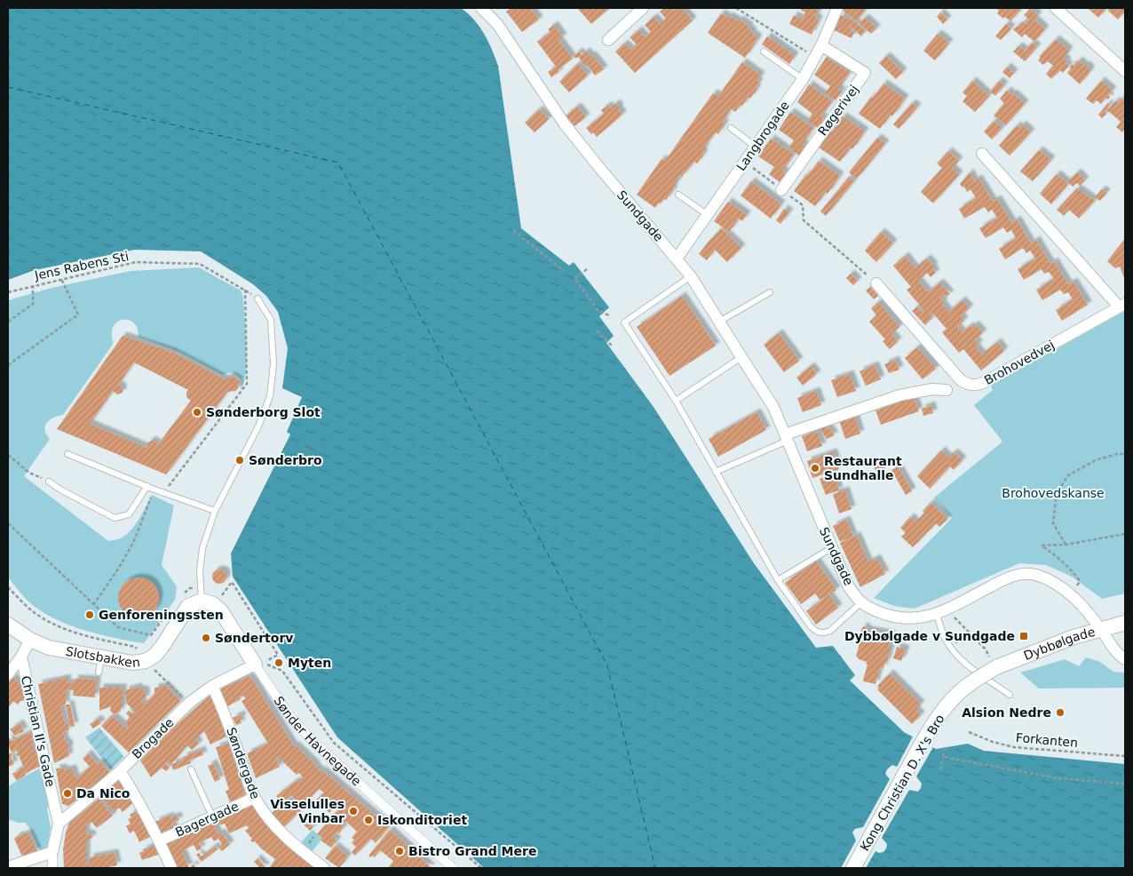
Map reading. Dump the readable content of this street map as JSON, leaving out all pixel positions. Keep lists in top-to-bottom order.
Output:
{
  "streets": {
    "street": [
      "Røgerivej",
      "Langbrogade",
      "Sundgade",
      "Brohovedvej",
      "Dybbølgade",
      "Slotsbakken",
      "Christian II's Gade",
      "Brogade",
      "Sønder Havnegade",
      "Søndergade",
      "Kong Christian D. X's Bro",
      "Bagergade"
    ],
    "path": ["Jens Rabens Sti", "Forkanten"]
  },
  "crossings": [
    ["Røgerivej", "Langbrogade"],
    ["Langbrogade", "Sundgade"],
    ["Sundgade", "Dybbølgade"],
    ["Dybbølgade", "Kong Christian D. X's Bro"],
    ["Slotsbakken", "Sønder Havnegade"],
    ["Christian II's Gade", "Brogade"],
    ["Brogade", "Sønder Havnegade"],
    ["Brogade", "Søndergade"],
    ["Søndergade", "Bagergade"]
  ],
  "parks": ["Brohovedskanse"],
  "places": {
    "other": [
      "Sønderborg Slot",
      "Sønderbro",
      "Restaurant Sundhalle",
      "Genforeningssten",
      "Søndertorv",
      "Myten",
      "Alsion Nedre",
      "Da Nico",
      "Visselulles Vinbar",
      "Iskonditoriet",
      "Bistro Grand Mere"
    ],
    "transit": ["Dybbølgade v Sundgade"]
  }
}
